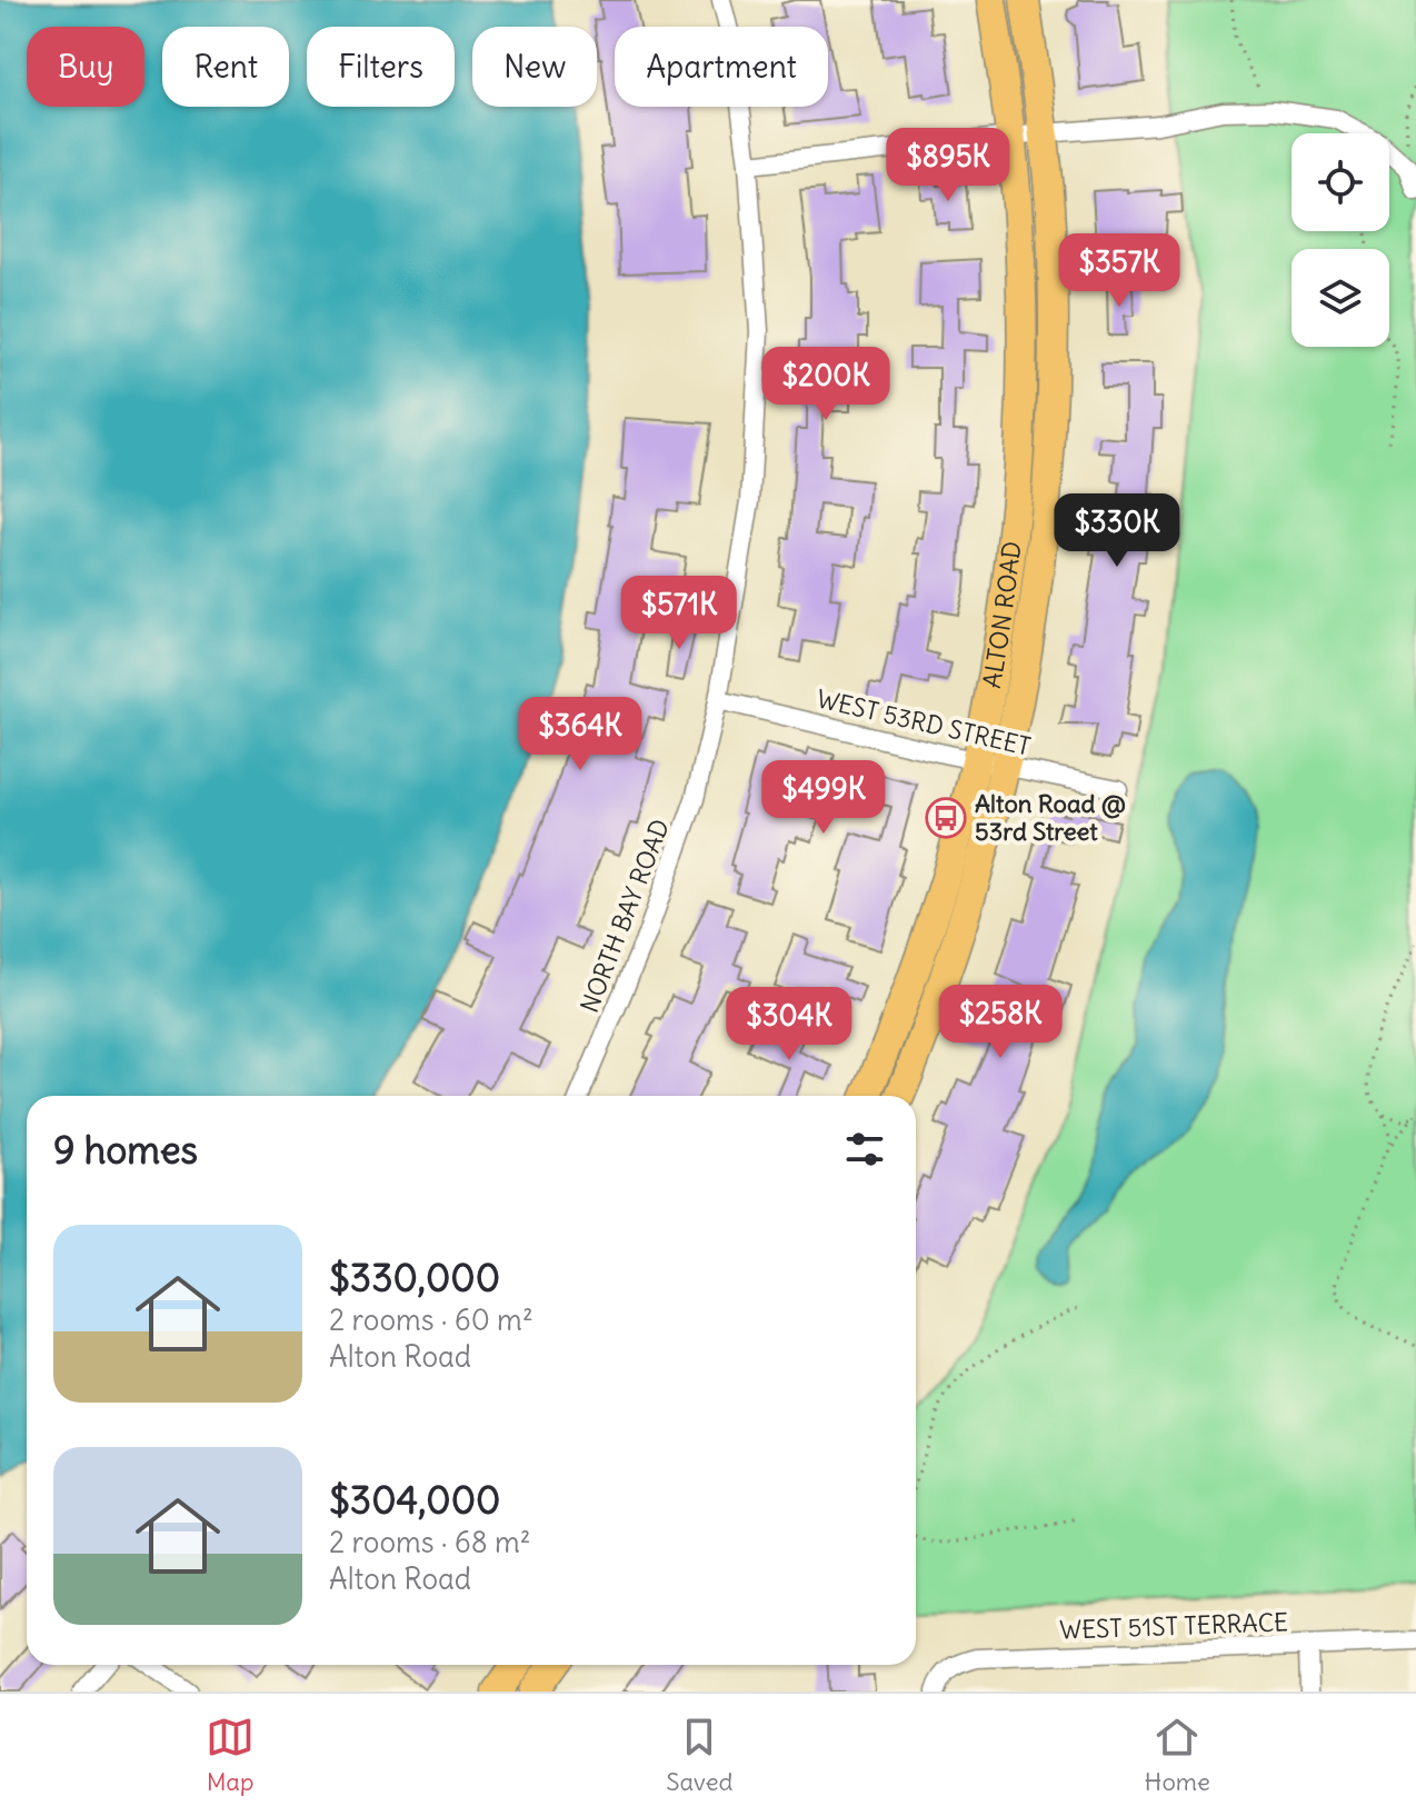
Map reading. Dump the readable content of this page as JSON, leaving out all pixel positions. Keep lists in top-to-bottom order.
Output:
{
  "streets": {
    "main road": ["ALTON ROAD"],
    "street": ["WEST 53RD STREET", "NORTH BAY ROAD", "WEST 51ST TERRACE"]
  },
  "crossings": [
    ["ALTON ROAD", "WEST 53RD STREET"],
    ["WEST 53RD STREET", "NORTH BAY ROAD"]
  ],
  "places": {
    "bus stop": ["Alton Road @ 53rd Street"]
  },
  "page": {
    "chip": [
      "Buy",
      "Rent",
      "Filters",
      "New",
      "Apartment"
    ],
    "price": [
      "$895K",
      "$357K",
      "$200K",
      "$330K",
      "$571K",
      "$364K",
      "$499K",
      "$258K",
      "$304K"
    ],
    "heading": "9 homes",
    "list": [
      {
        "name": "$330,000",
        "note": "2 rooms · 60 m² · Alton Road"
      },
      {
        "name": "$304,000",
        "note": "2 rooms · 68 m² · Alton Road"
      }
    ],
    "tabs": ["Map", "Saved", "Home"]
  }
}
